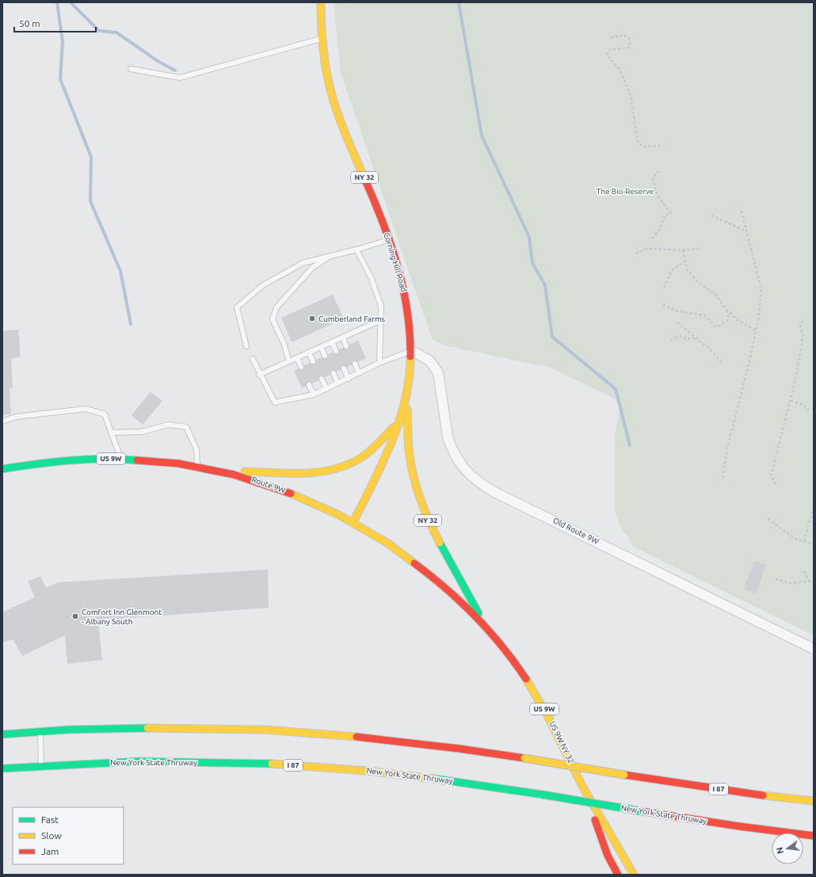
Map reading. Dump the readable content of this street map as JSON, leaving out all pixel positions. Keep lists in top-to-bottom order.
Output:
{
  "streets": {
    "main road": [
      "NY 32",
      "Corning Hill Road",
      "US 9W",
      "Route 9W",
      "US 9W NY 32",
      "New York State Thruway",
      "I 87"
    ],
    "street": ["Old Route 9W"]
  },
  "crossings": [
    ["NY 32", "Corning Hill Road"],
    ["NY 32", "Route 9W"],
    ["NY 32", "US 9W NY 32"],
    ["Corning Hill Road", "Route 9W"],
    ["Corning Hill Road", "Old Route 9W"],
    ["US 9W", "US 9W NY 32"],
    ["Route 9W", "US 9W NY 32"]
  ],
  "parks": ["The Bio-Reserve"],
  "places": ["Cumberland Farms", "Comfort Inn Glenmont - Albany South"],
  "legend": ["Fast", "Slow", "Jam"],
  "scale_bar": "50 m",
  "north": "left"
}
